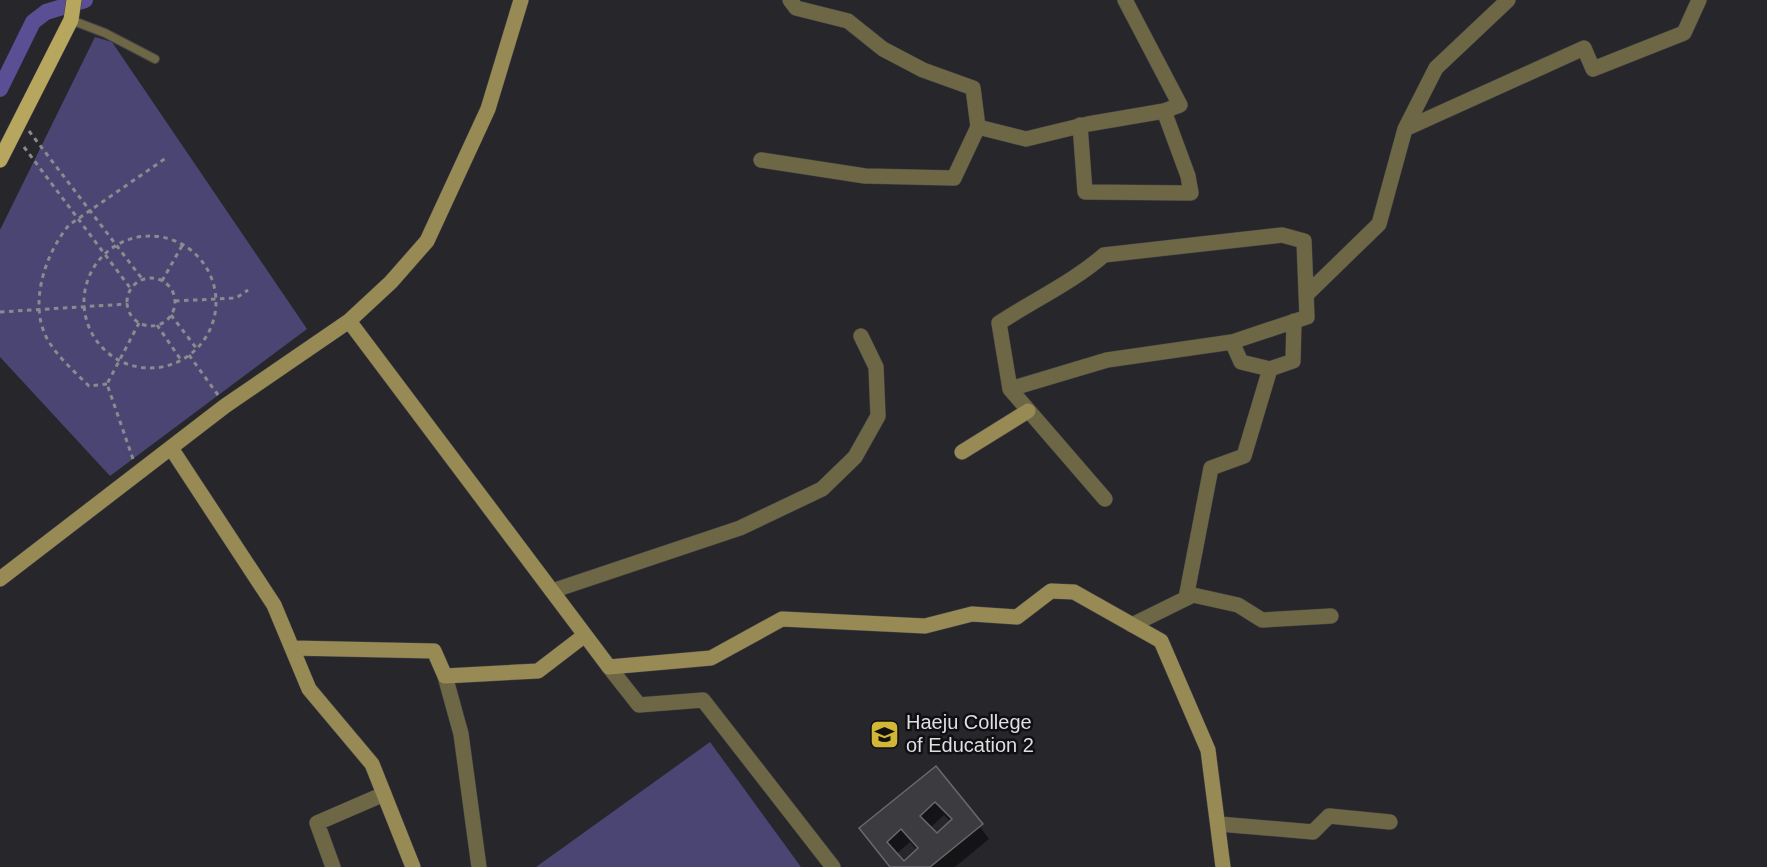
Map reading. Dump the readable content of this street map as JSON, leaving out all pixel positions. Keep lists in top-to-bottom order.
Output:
{
  "places": {
    "school or university": ["Haeju College of Education 2"]
  }
}
